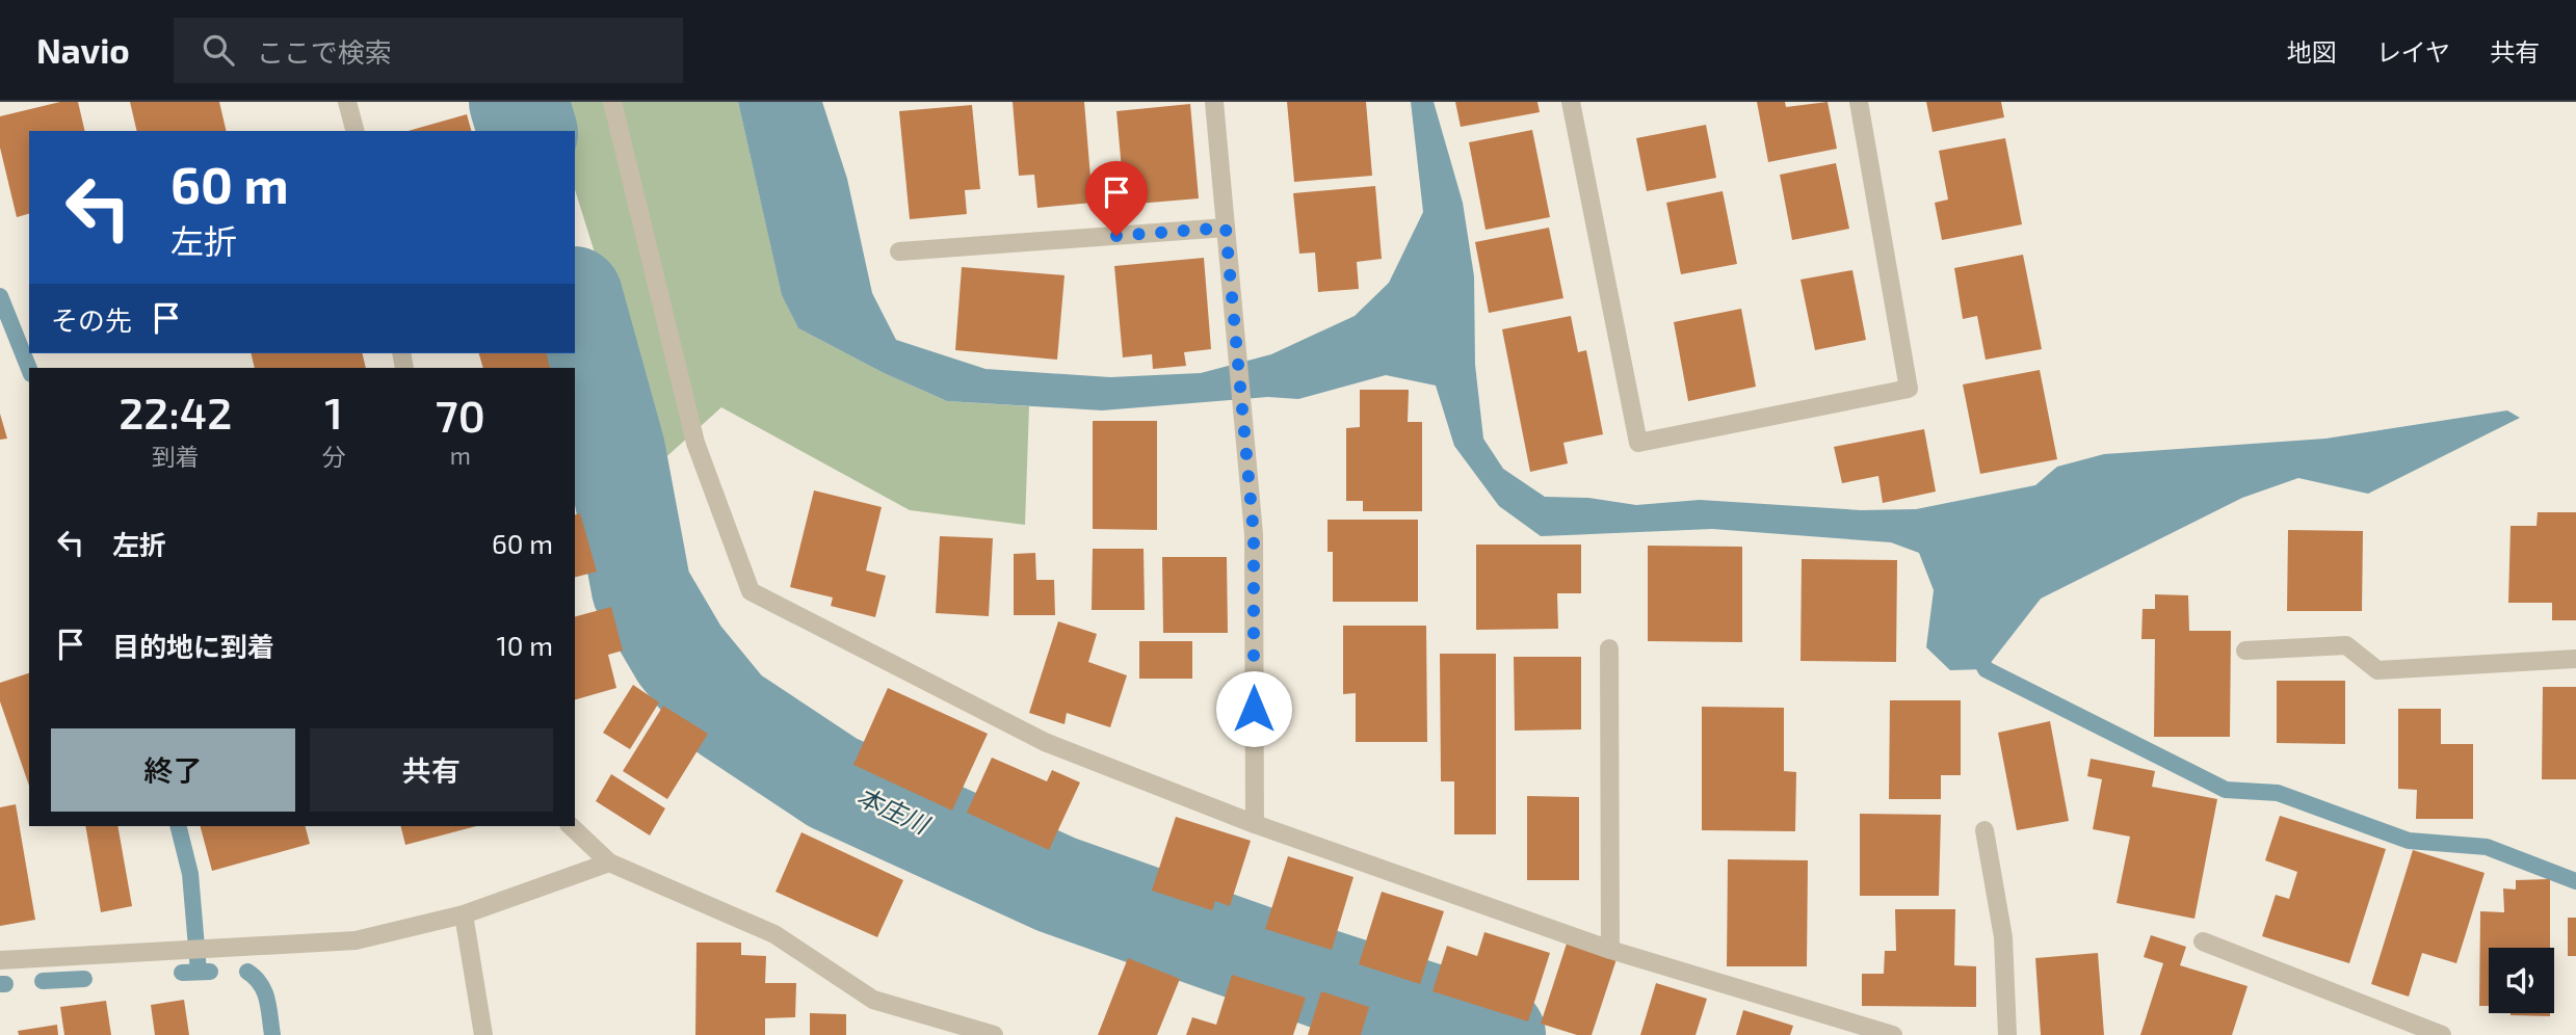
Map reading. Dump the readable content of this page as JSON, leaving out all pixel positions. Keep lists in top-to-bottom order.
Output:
{
  "water": ["本庄川"],
  "page": {
    "header": "Navio",
    "search": "ここで検索",
    "nav": ["地図", "レイヤ", "共有"],
    "turn": ["60 m", "左折"],
    "then": "その先",
    "eta": [
      "22:42",
      "到着",
      "1",
      "分",
      "70",
      "m"
    ],
    "list": [
      {
        "name": "左折",
        "value": "60 m"
      },
      {
        "name": "目的地に到着",
        "value": "10 m"
      }
    ],
    "buttons": ["終了", "共有"]
  }
}
